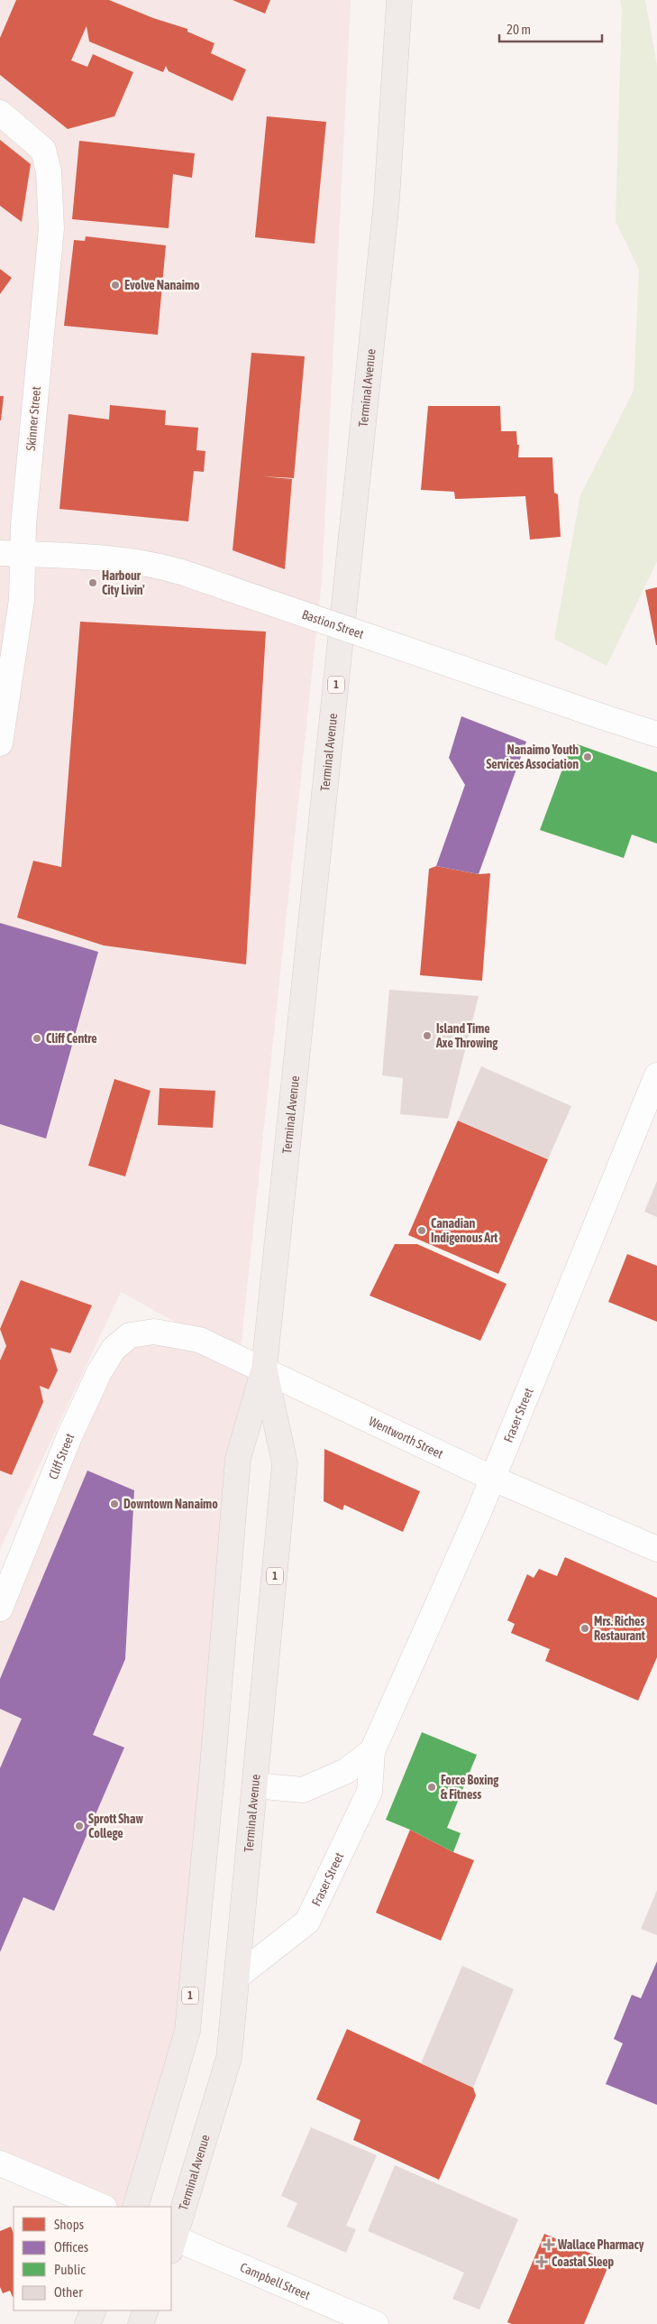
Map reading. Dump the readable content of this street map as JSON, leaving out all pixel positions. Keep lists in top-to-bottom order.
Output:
{
  "streets": {
    "highway": ["Terminal Avenue", "1"],
    "street": [
      "Skinner Street",
      "Bastion Street",
      "Fraser Street",
      "Wentworth Street",
      "Cliff Street",
      "Campbell Street"
    ]
  },
  "crossings": [
    ["Terminal Avenue", "Fraser Street"],
    ["Terminal Avenue", "Wentworth Street"],
    ["Terminal Avenue", "Campbell Street"],
    ["Skinner Street", "Bastion Street"],
    ["Fraser Street", "Wentworth Street"],
    ["Wentworth Street", "Cliff Street"]
  ],
  "places": {
    "other": [
      "Evolve Nanaimo",
      "Harbour City Livin'",
      "Nanaimo Youth Services Association",
      "Island Time Axe Throwing",
      "Cliff Centre",
      "Canadian Indigenous Art",
      "Downtown Nanaimo",
      "Mrs. Riches Restaurant",
      "Force Boxing & Fitness",
      "Sprott Shaw College"
    ],
    "health": ["Wallace Pharmacy", "Coastal Sleep"]
  },
  "legend": [
    "Shops",
    "Offices",
    "Public",
    "Other"
  ],
  "scale_bar": "20 m"
}
